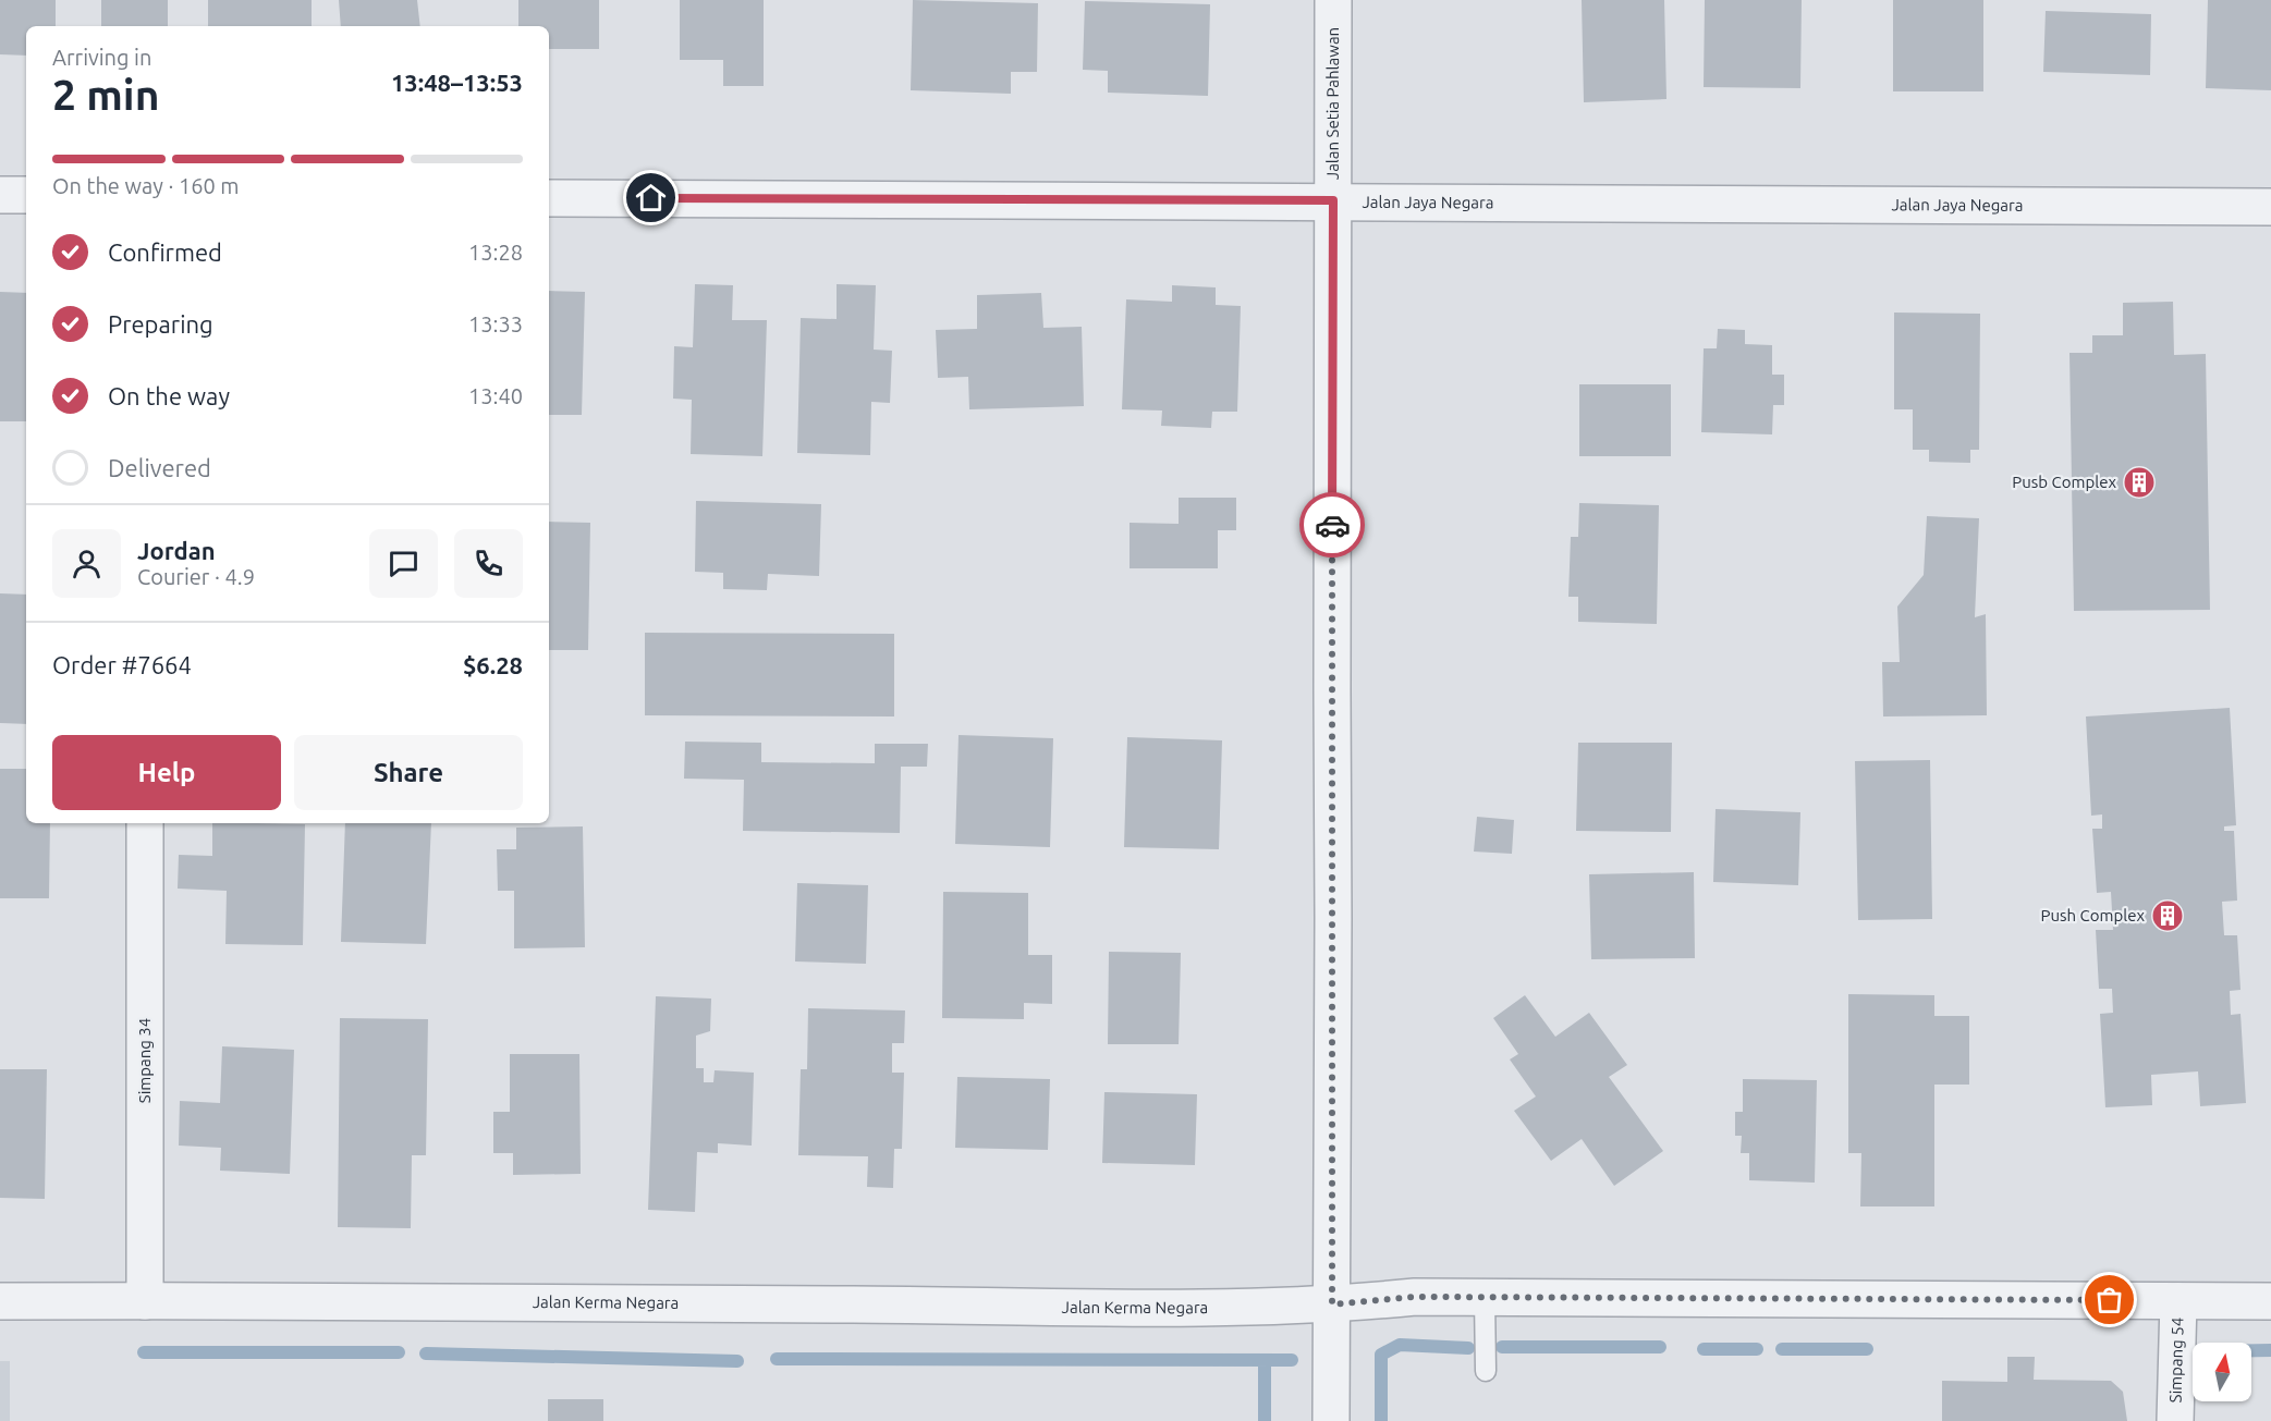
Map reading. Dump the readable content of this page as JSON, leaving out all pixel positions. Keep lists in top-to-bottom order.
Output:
{
  "streets": {
    "street": [
      "Jalan Setia Pahlawan",
      "Jalan Jaya Negara",
      "Simpang 34",
      "Jalan Kerma Negara",
      "Simpang 54"
    ]
  },
  "crossings": [
    ["Jalan Setia Pahlawan", "Jalan Jaya Negara"],
    ["Jalan Setia Pahlawan", "Jalan Kerma Negara"],
    ["Simpang 34", "Jalan Kerma Negara"],
    ["Jalan Kerma Negara", "Simpang 54"]
  ],
  "places": {
    "building": ["Pusb Complex", "Push Complex"]
  },
  "north": "top",
  "page": {
    "heading": ["2 min", "Arriving in", "13:48–13:53"],
    "panel": [
      "Jordan",
      "Courier · 4.9",
      "Order #7664",
      "$6.28"
    ],
    "bar": "On the way · 160 m",
    "list": [
      ["Confirmed", "13:28"],
      ["Preparing", "13:33"],
      ["On the way", "13:40"],
      "Delivered"
    ],
    "buttons": ["Help", "Share"]
  }
}
